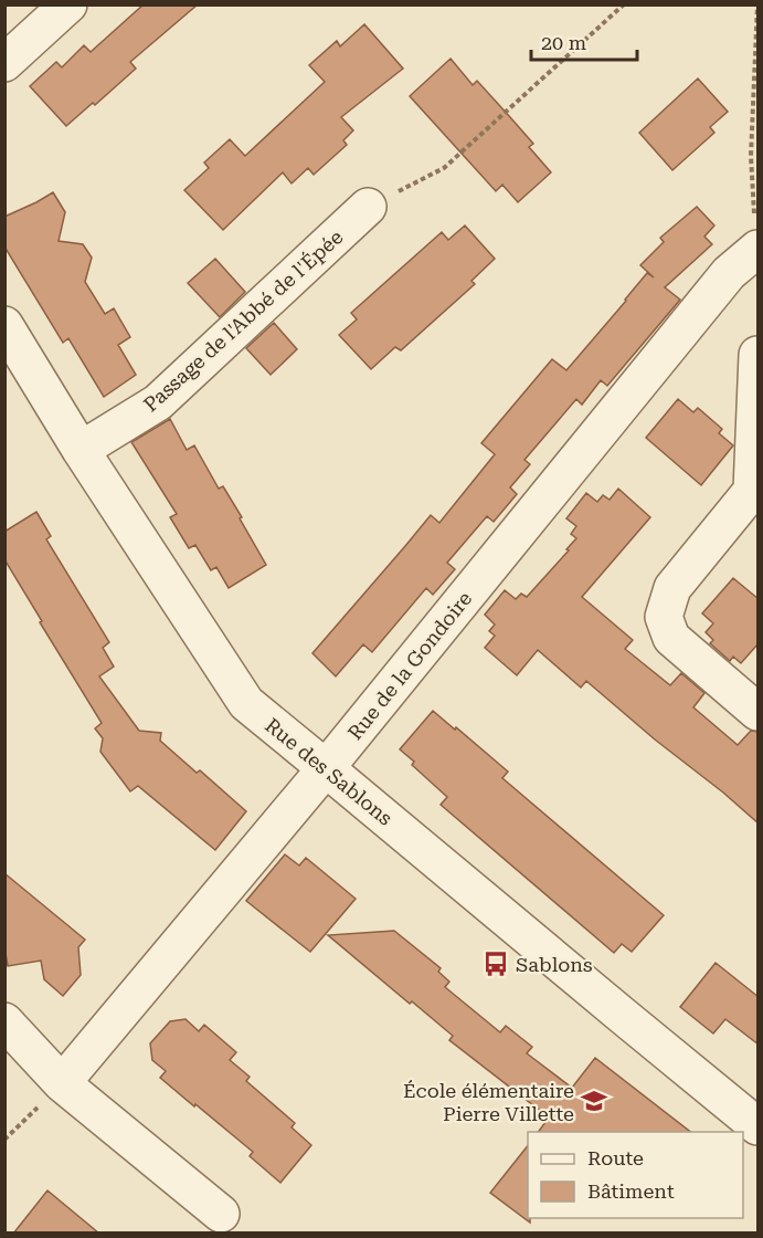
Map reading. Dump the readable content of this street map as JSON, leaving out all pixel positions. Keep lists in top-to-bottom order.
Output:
{
  "streets": {
    "street": ["Passage de l'Abbé de l'Épée", "Rue de la Gondoire", "Rue des Sablons"]
  },
  "crossings": [
    ["Passage de l'Abbé de l'Épée", "Rue des Sablons"],
    ["Rue de la Gondoire", "Rue des Sablons"]
  ],
  "places": {
    "bus stop": ["Sablons"],
    "school or university": ["École élémentaire Pierre Villette"]
  },
  "legend": ["Route", "Bâtiment"],
  "scale_bar": "20 m"
}
